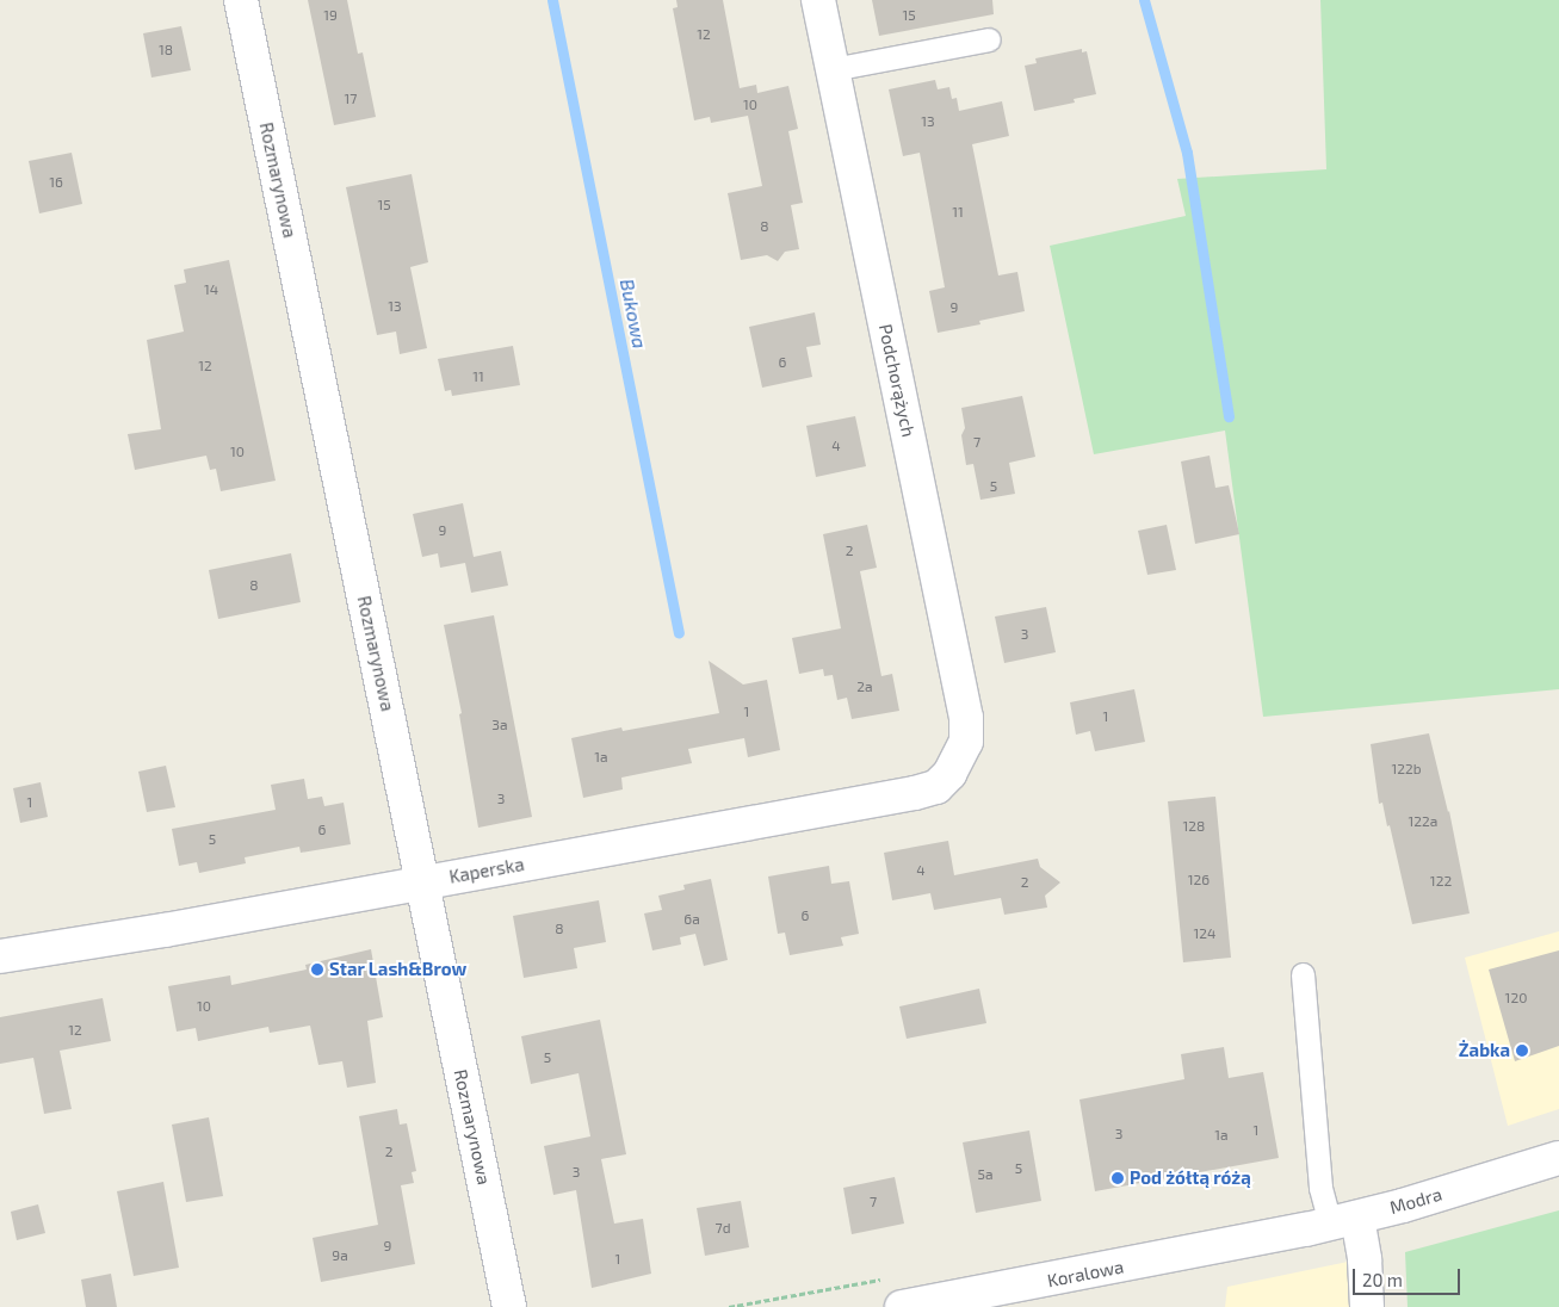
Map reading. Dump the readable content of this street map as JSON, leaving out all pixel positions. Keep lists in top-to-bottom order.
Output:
{
  "streets": {
    "street": [
      "Rozmarynowa",
      "Podchorążych",
      "Kaperska",
      "Modra",
      "Koralowa"
    ]
  },
  "crossings": [
    ["Rozmarynowa", "Kaperska"],
    ["Podchorążych", "Kaperska"],
    ["Modra", "Koralowa"]
  ],
  "water": ["Bukowa"],
  "places": ["Star Lash&Brow", "Żabka", "Pod żółtą różą"],
  "house_numbers": [
    "19",
    "15",
    "12",
    "18",
    "17",
    "10",
    "13",
    "16",
    "15",
    "11",
    "8",
    "14",
    "13",
    "9",
    "6",
    "12",
    "11",
    "7",
    "4",
    "10",
    "5",
    "9",
    "2",
    "8",
    "3",
    "2a",
    "1",
    "1",
    "3a",
    "1a",
    "122b",
    "3",
    "1",
    "122a",
    "128",
    "6",
    "5",
    "4",
    "126",
    "122",
    "2",
    "6",
    "6a",
    "8",
    "124",
    "120",
    "10",
    "12",
    "5",
    "1",
    "3",
    "1a",
    "2",
    "5",
    "3",
    "5a",
    "7",
    "7d",
    "9",
    "9a",
    "1"
  ],
  "scale_bar": "20 m"
}
